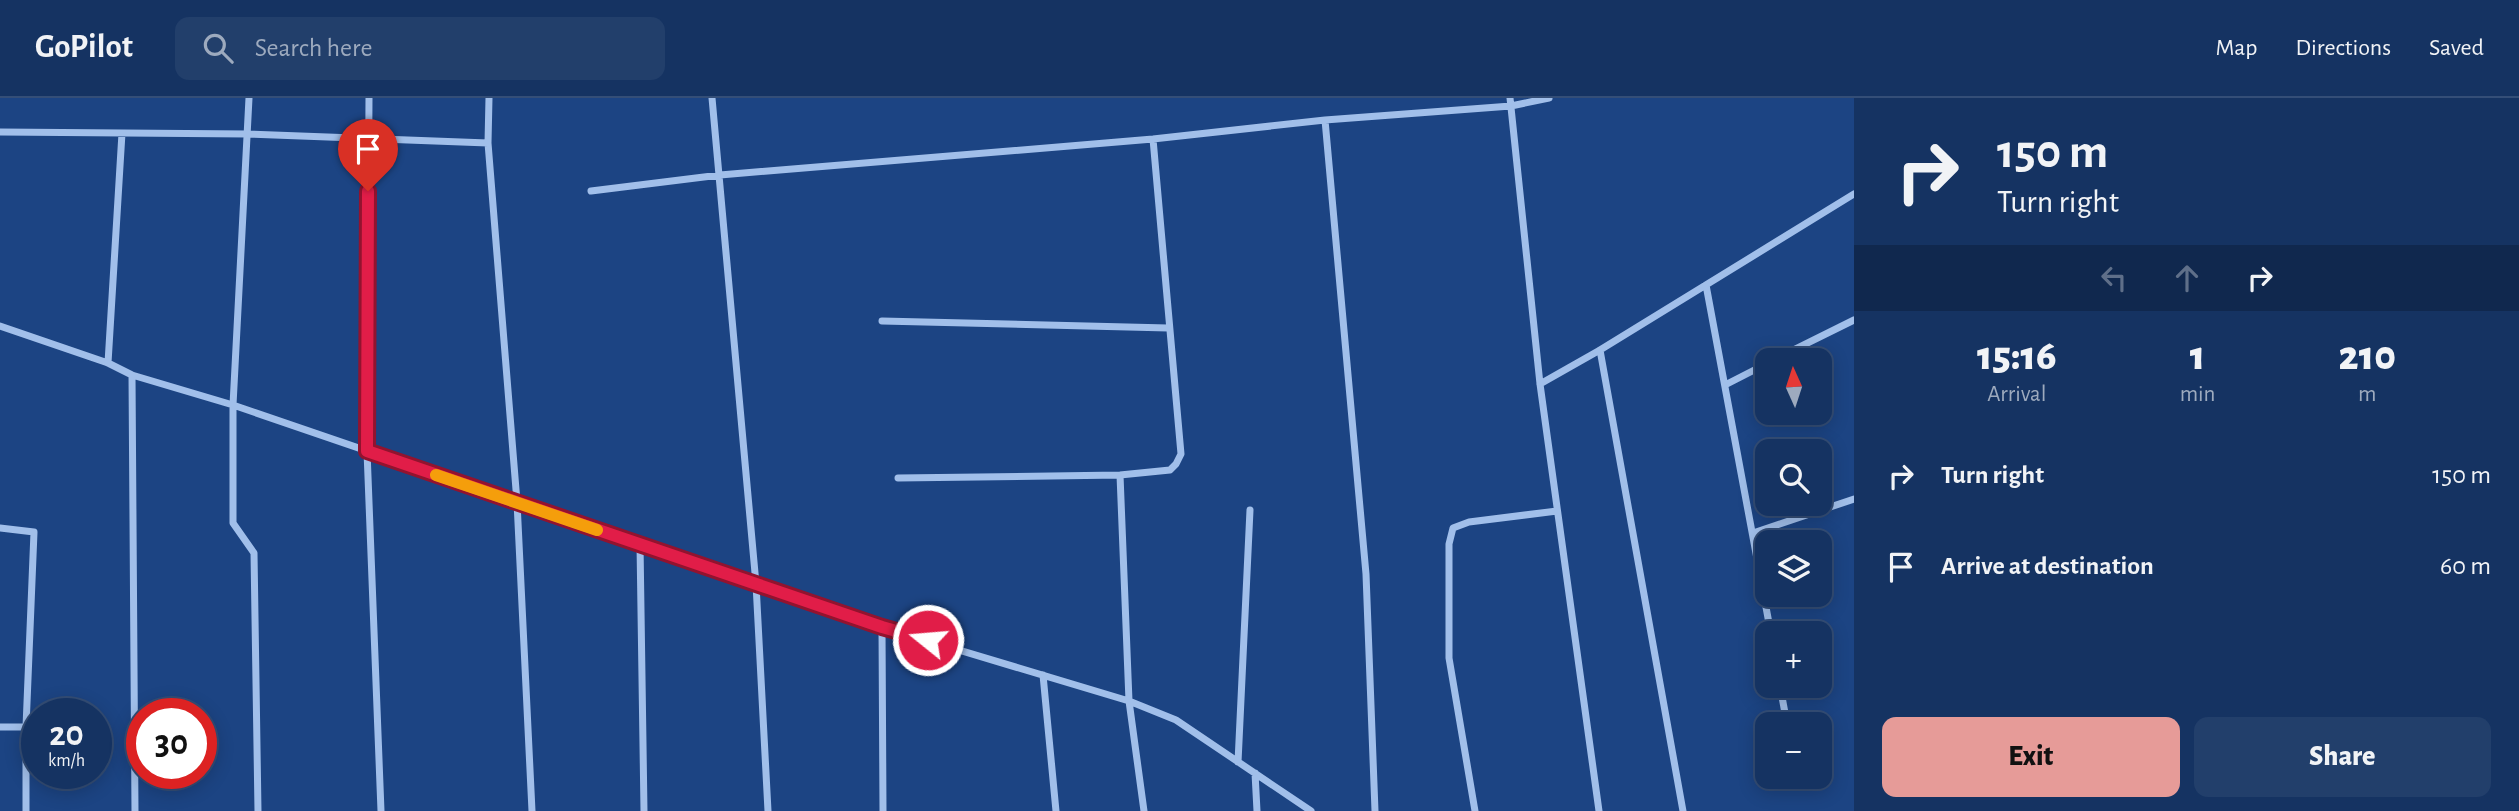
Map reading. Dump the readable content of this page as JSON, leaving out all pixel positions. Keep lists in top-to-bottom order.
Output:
{
  "north": "top",
  "page": {
    "header": "GoPilot",
    "search": "Search here",
    "nav": ["Map", "Directions", "Saved"],
    "turn": ["150 m", "Turn right"],
    "eta": [
      "15:16",
      "Arrival",
      "1",
      "min",
      "210",
      "m"
    ],
    "map_buttons": ["+", "−"],
    "list": [
      {
        "name": "Turn right",
        "value": "150 m"
      },
      {
        "name": "Arrive at destination",
        "value": "60 m"
      }
    ],
    "speed": "20 km/h",
    "limit": "30",
    "buttons": ["Exit", "Share"]
  }
}
